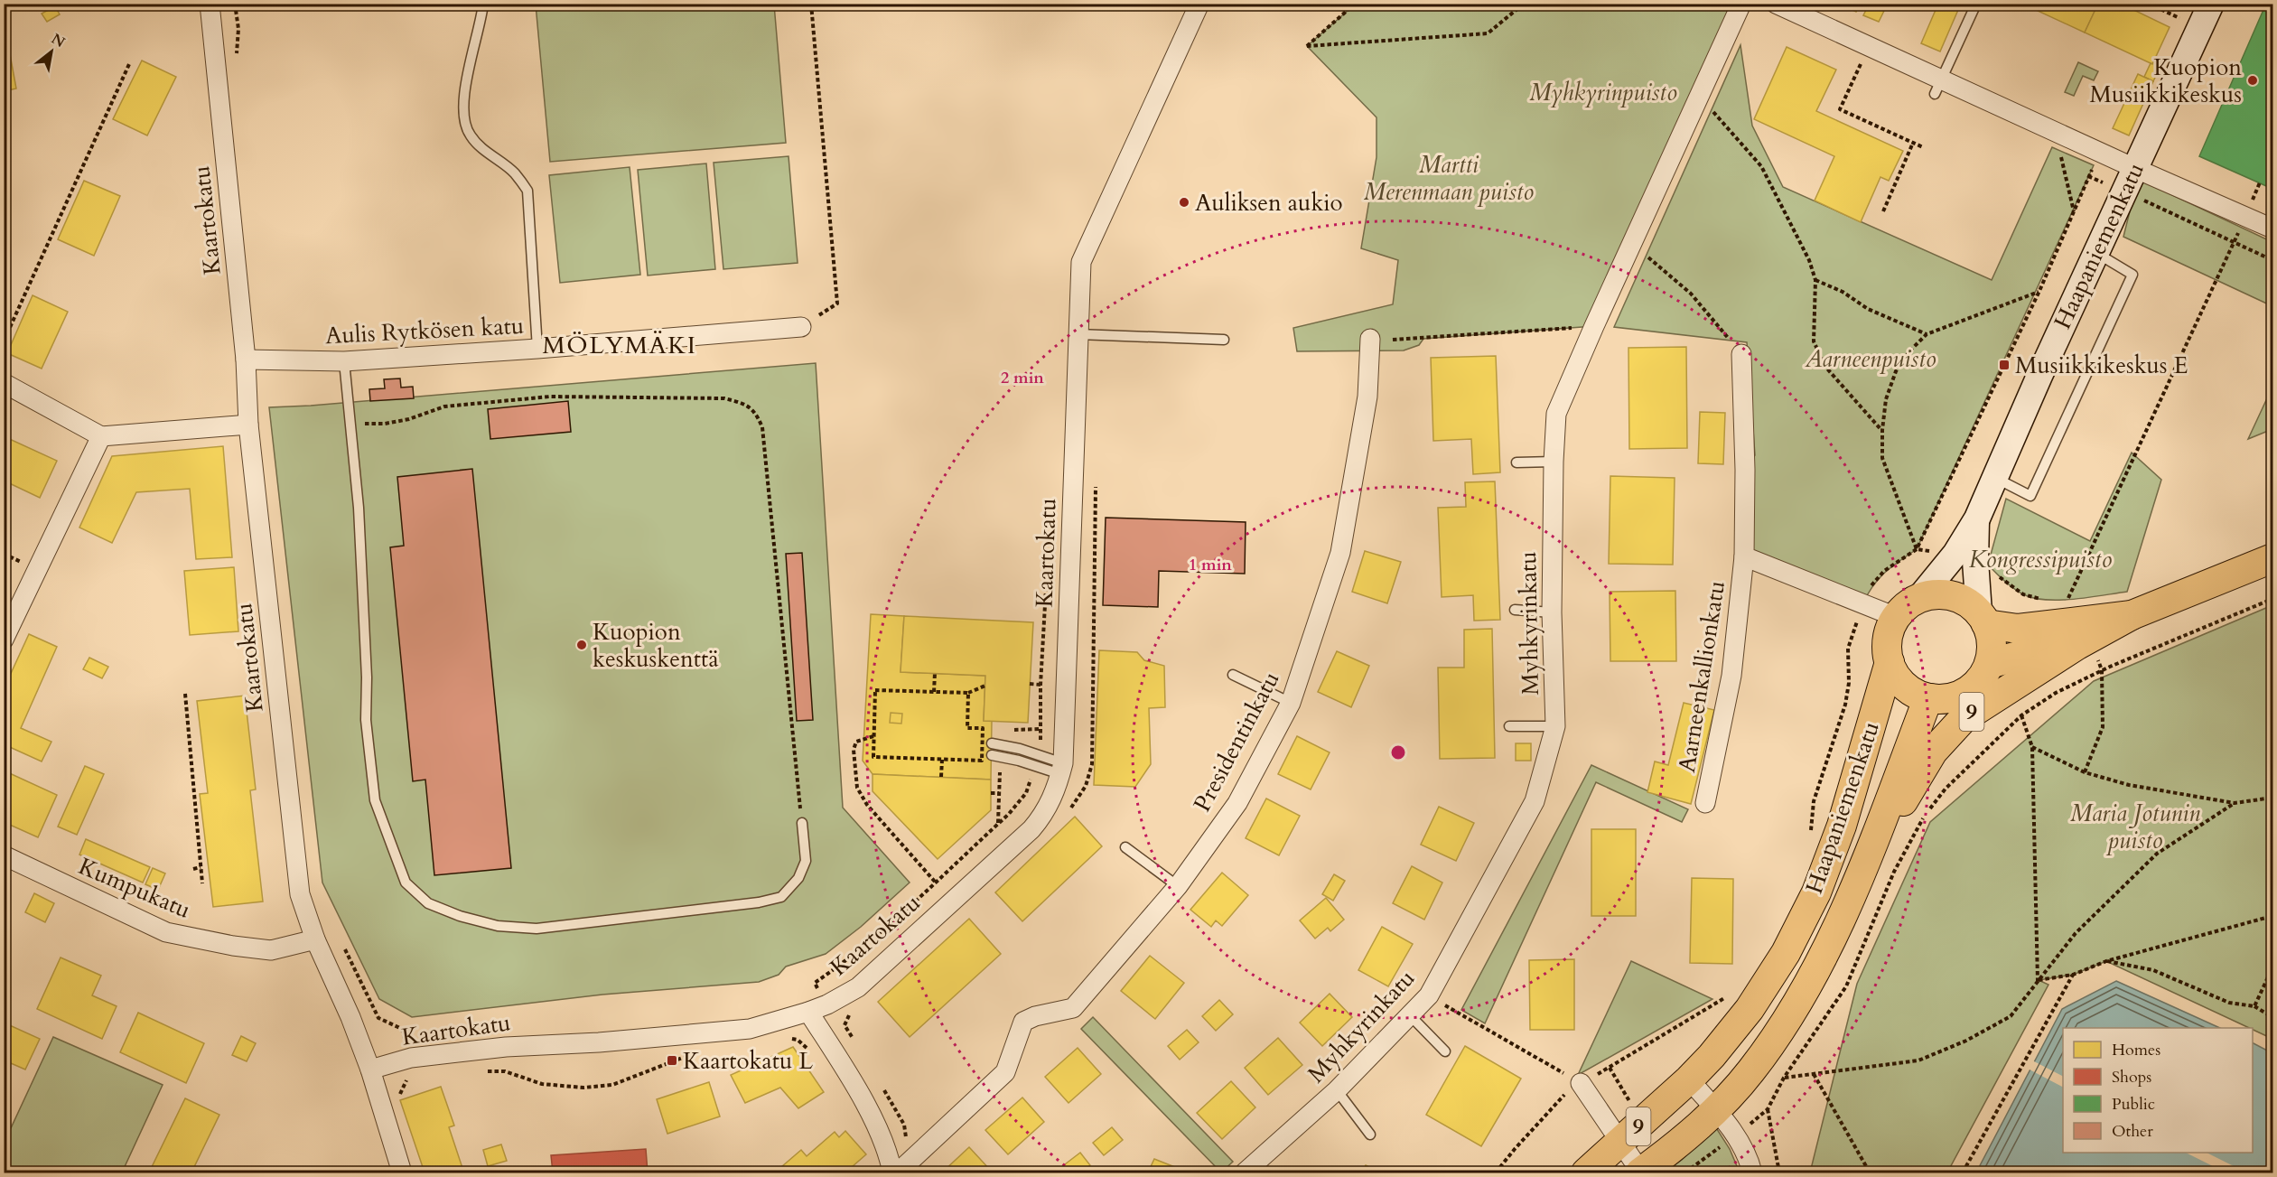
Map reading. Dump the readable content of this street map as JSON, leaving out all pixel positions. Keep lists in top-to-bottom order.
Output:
{
  "streets": {
    "main road": ["Haapaniemenkatu", "9"],
    "street": [
      "Kaartokatu",
      "Aulis Rytkösen katu",
      "Myhkyrinkatu",
      "Aarneenkallionkatu",
      "Presidentinkatu",
      "Kumpukatu"
    ]
  },
  "crossings": [
    ["Kaartokatu", "Aulis Rytkösen katu"],
    ["Kaartokatu", "Kumpukatu"],
    ["Haapaniemenkatu", "Aarneenkallionkatu"],
    ["Haapaniemenkatu", "9"],
    ["Aarneenkallionkatu", "9"]
  ],
  "districts": ["MÖLYMÄKI"],
  "parks": [
    "Myhkyrinpuisto",
    "Martti Merenmaan puisto",
    "Aarneenpuisto",
    "Kongressipuisto",
    "Maria Jotunin puisto"
  ],
  "places": {
    "other": ["Kuopion Musiikkikeskus", "Auliksen aukio", "Kuopion keskuskenttä"],
    "transit": ["Musiikkikeskus E", "Kaartokatu L"]
  },
  "legend": [
    "Homes",
    "Shops",
    "Public",
    "Other"
  ],
  "north": "top right",
  "rings": ["2 min", "1 min"]
}
